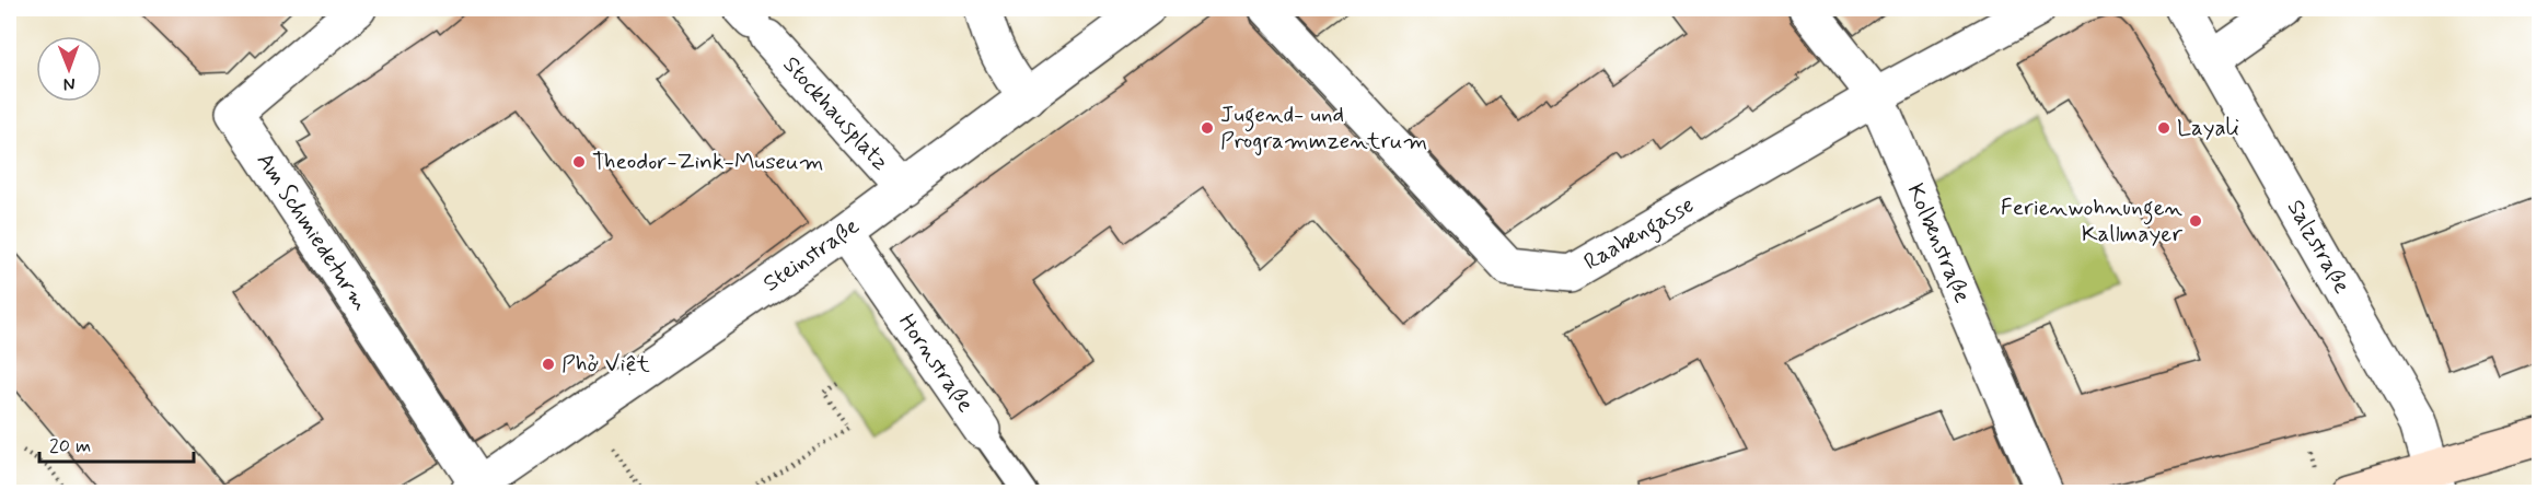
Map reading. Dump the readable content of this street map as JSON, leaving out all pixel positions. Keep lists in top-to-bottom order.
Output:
{
  "streets": {
    "street": [
      "Stockhausplatz",
      "Am Schmiedeturm",
      "Raabengasse",
      "Kolbenstraße",
      "Salzstraße",
      "Steinstraße",
      "Hornstraße"
    ]
  },
  "crossings": [
    ["Stockhausplatz", "Steinstraße"],
    ["Am Schmiedeturm", "Steinstraße"],
    ["Raabengasse", "Kolbenstraße"],
    ["Steinstraße", "Hornstraße"]
  ],
  "places": [
    "Jugend- und Programmzentrum",
    "Layali",
    "Theodor-Zink-Museum",
    "Ferienwohnungen Kallmayer",
    "Phở Việt"
  ],
  "scale_bar": "20 m",
  "north": "bottom"
}
